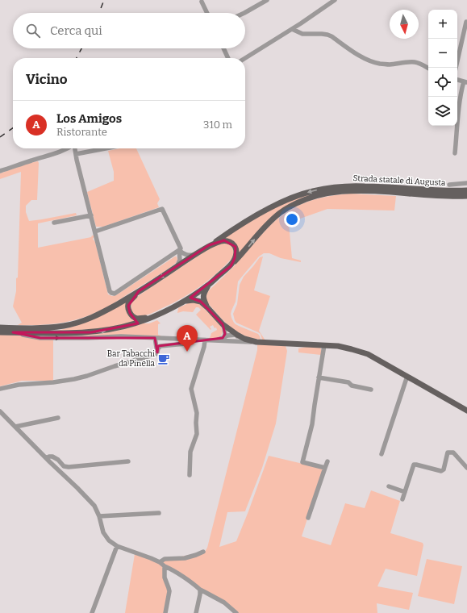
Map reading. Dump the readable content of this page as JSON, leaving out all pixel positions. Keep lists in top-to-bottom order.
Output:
{
  "streets": {
    "main road": ["Strada statale di Augusta"]
  },
  "places": {
    "cafe": ["Bar Tabacchi da Pinella"]
  },
  "north": "bottom",
  "page": {
    "map_buttons": ["+", "−"],
    "search": "Cerca qui",
    "heading": "Vicino",
    "list": [
      {
        "mark": "A",
        "name": "Los Amigos",
        "note": "Ristorante",
        "value": "310 m"
      }
    ],
    "pins": "A"
  }
}
